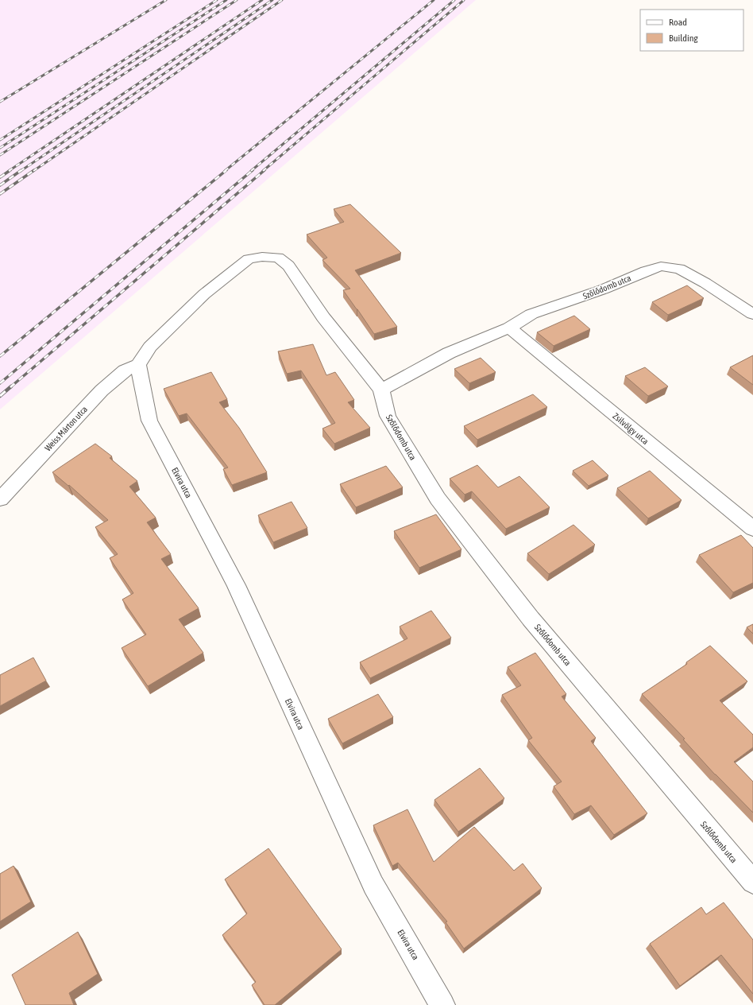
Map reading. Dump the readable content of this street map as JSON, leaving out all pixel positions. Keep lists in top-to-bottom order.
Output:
{
  "streets": {
    "street": [
      "Szőlődomb utca",
      "Weiss Márton utca",
      "Zsilvölgy utca",
      "Elvira utca"
    ]
  },
  "crossings": [
    ["Szőlődomb utca", "Zsilvölgy utca"],
    ["Weiss Márton utca", "Elvira utca"]
  ],
  "legend": ["Road", "Building"]
}
